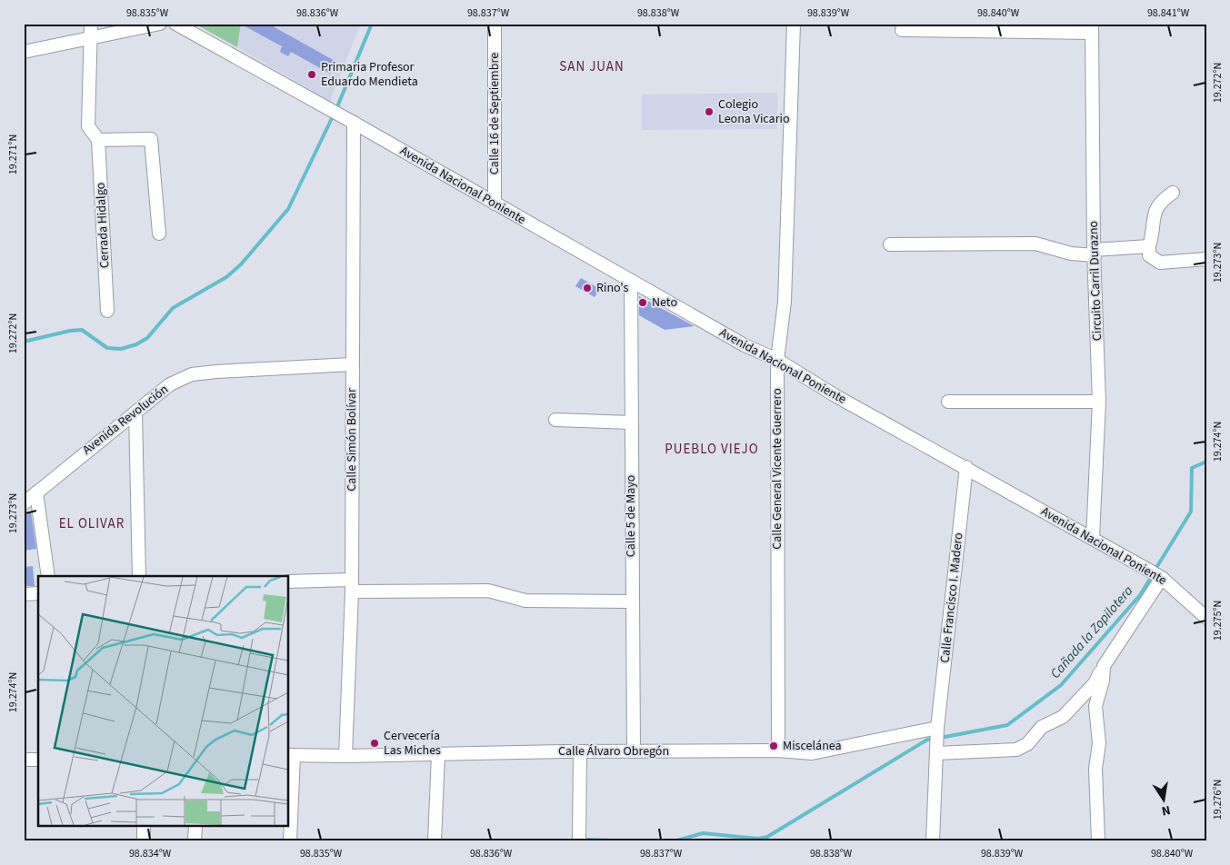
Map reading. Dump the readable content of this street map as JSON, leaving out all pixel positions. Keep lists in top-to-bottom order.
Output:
{
  "streets": {
    "street": [
      "Calle 16 de Septiembre",
      "Avenida Nacional Poniente",
      "Cerrada Hidalgo",
      "Circuito Carril Durazno",
      "Avenida Revolución",
      "Calle Simón Bolívar",
      "Calle General Vicente Guerrero",
      "Calle 5 de Mayo",
      "Calle Francisco I. Madero",
      "Calle Álvaro Obregón"
    ]
  },
  "crossings": [
    ["Calle 16 de Septiembre", "Avenida Nacional Poniente"],
    ["Avenida Nacional Poniente", "Circuito Carril Durazno"],
    ["Avenida Nacional Poniente", "Calle Simón Bolívar"],
    ["Avenida Nacional Poniente", "Calle General Vicente Guerrero"],
    ["Avenida Nacional Poniente", "Calle 5 de Mayo"],
    ["Avenida Nacional Poniente", "Calle Francisco I. Madero"],
    ["Avenida Revolución", "Calle Simón Bolívar"],
    ["Calle Simón Bolívar", "Calle Álvaro Obregón"],
    ["Calle General Vicente Guerrero", "Calle Álvaro Obregón"],
    ["Calle 5 de Mayo", "Calle Álvaro Obregón"],
    ["Calle Francisco I. Madero", "Calle Álvaro Obregón"]
  ],
  "districts": ["SAN JUAN", "PUEBLO VIEJO", "EL OLIVAR"],
  "water": ["Cañada la Zopilotera"],
  "places": [
    "Primaria Profesor Eduardo Mendieta",
    "Colegio Leona Vicario",
    "Rino's",
    "Neto",
    "Cervecería Las Miches",
    "Miscelánea"
  ],
  "north": "bottom",
  "coordinates": [
    "98.835°W",
    "98.836°W",
    "98.837°W",
    "98.838°W",
    "98.839°W",
    "98.840°W",
    "98.841°W",
    "19.272°N",
    "19.271°N",
    "19.273°N",
    "19.274°N",
    "19.275°N",
    "19.276°N",
    "98.834°W"
  ]
}
